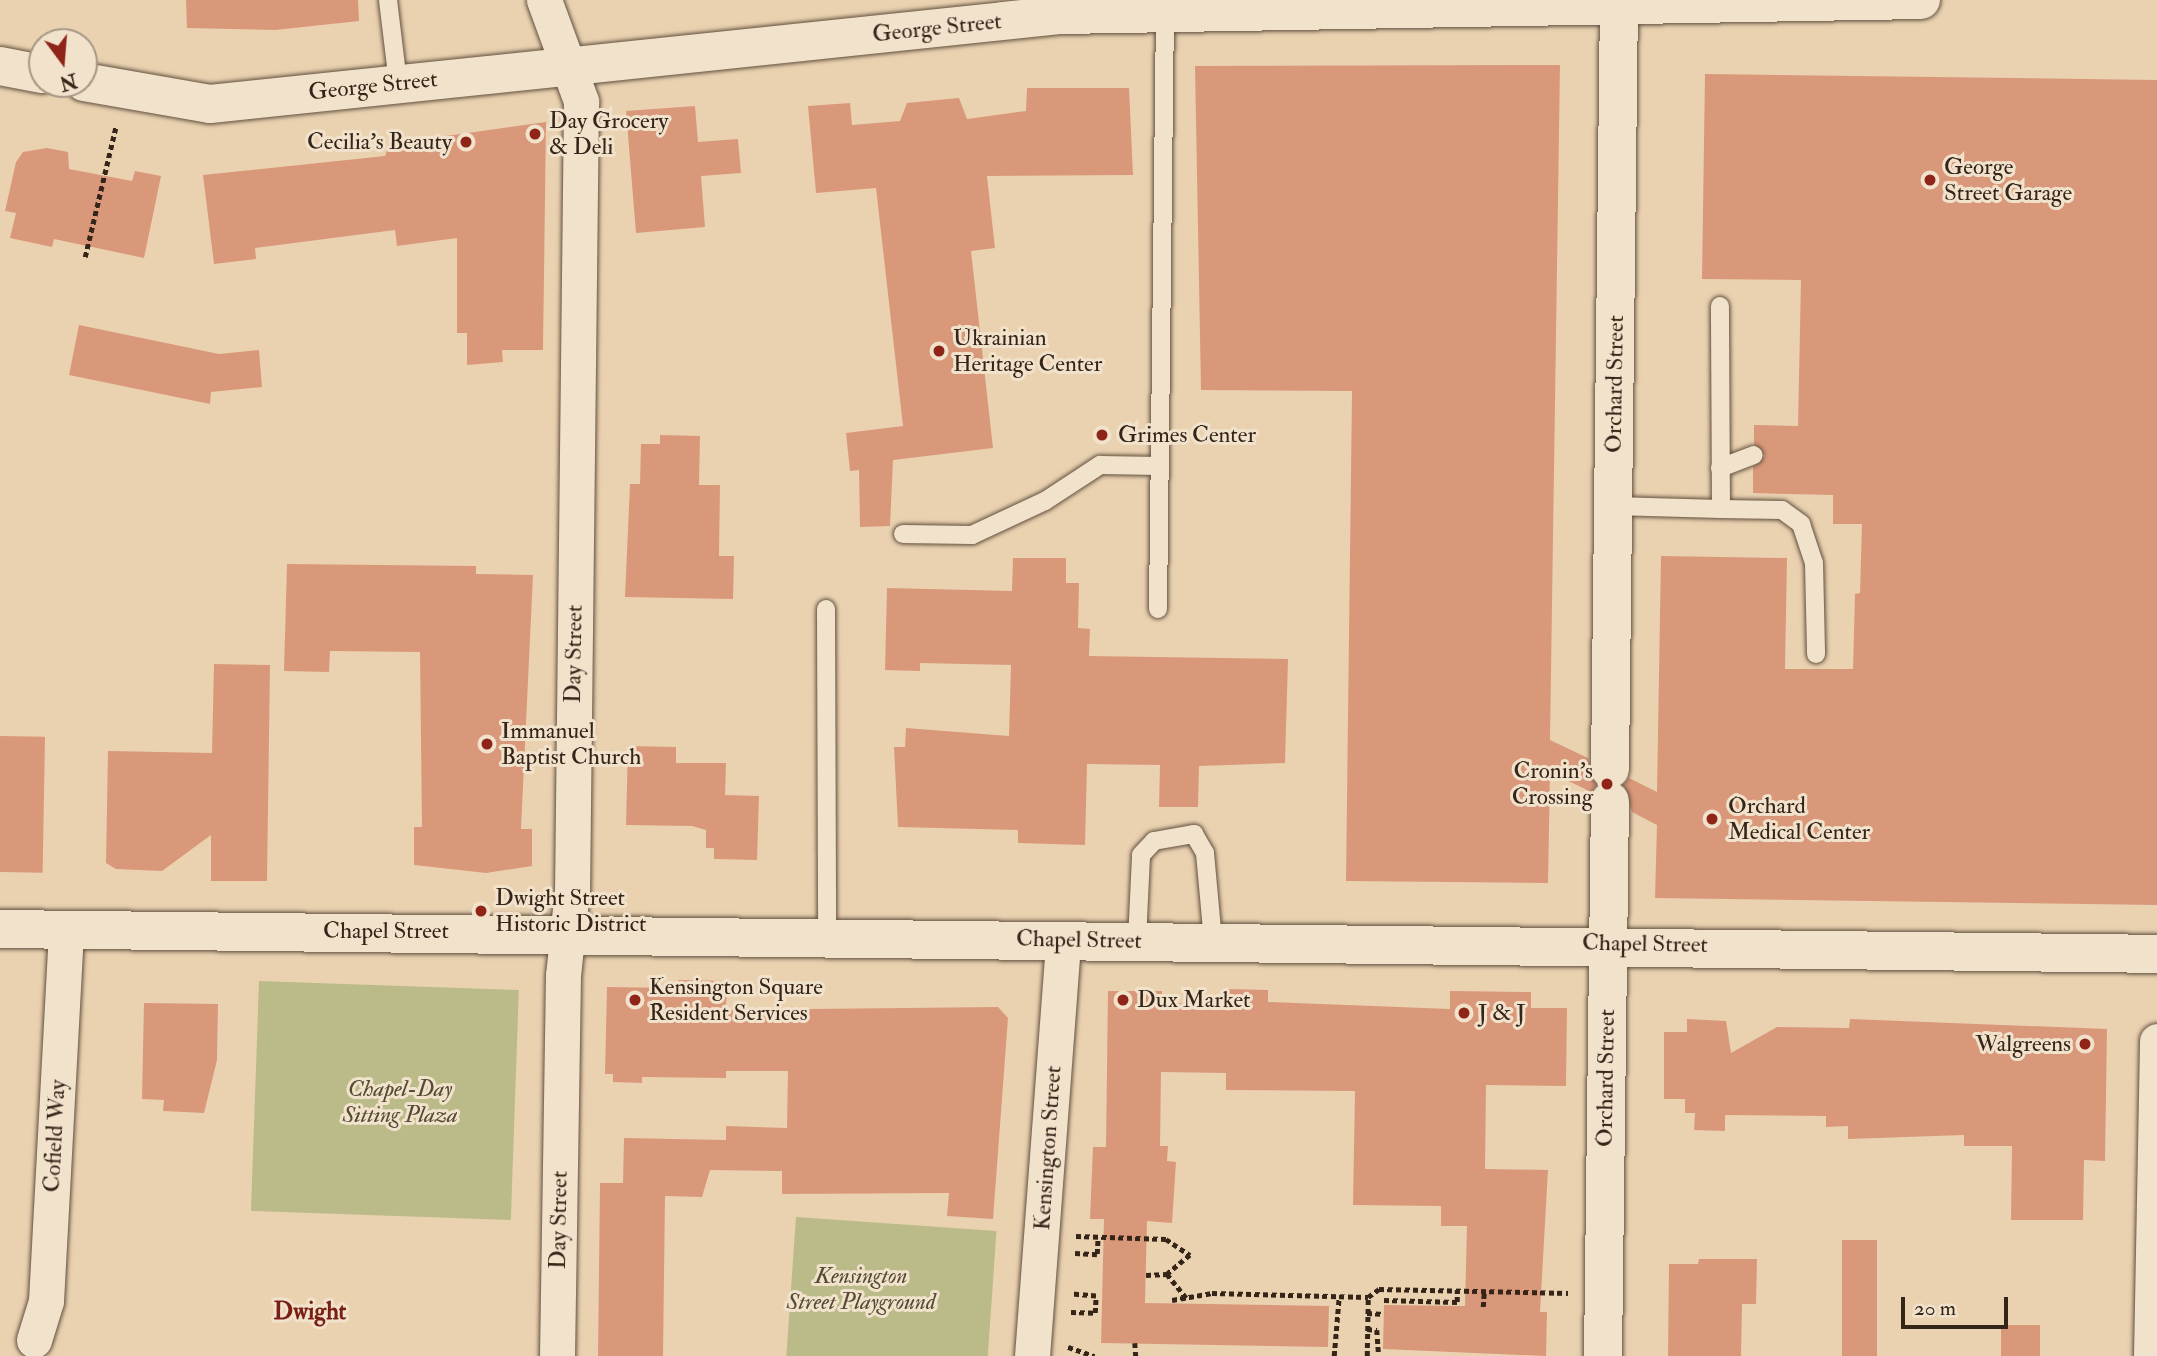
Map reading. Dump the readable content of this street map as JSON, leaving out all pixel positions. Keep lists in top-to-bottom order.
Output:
{
  "streets": {
    "main road": ["George Street", "Orchard Street", "Chapel Street"],
    "street": ["Day Street", "Cofield Way", "Kensington Street"]
  },
  "crossings": [
    ["George Street", "Orchard Street"],
    ["George Street", "Day Street"],
    ["Orchard Street", "Chapel Street"],
    ["Day Street", "Chapel Street"],
    ["Chapel Street", "Cofield Way"],
    ["Chapel Street", "Kensington Street"]
  ],
  "districts": ["Dwight"],
  "parks": ["Chapel-Day Sitting Plaza", "Kensington Street Playground"],
  "places": [
    "Day Grocery & Deli",
    "Cecilia's Beauty",
    "George Street Garage",
    "Ukrainian Heritage Center",
    "Grimes Center",
    "Immanuel Baptist Church",
    "Cronin's Crossing",
    "Orchard Medical Center",
    "Dwight Street Historic District",
    "Kensington Square Resident Services",
    "Dux Market",
    "J & J",
    "Walgreens"
  ],
  "scale_bar": "20 m",
  "north": "bottom"
}
